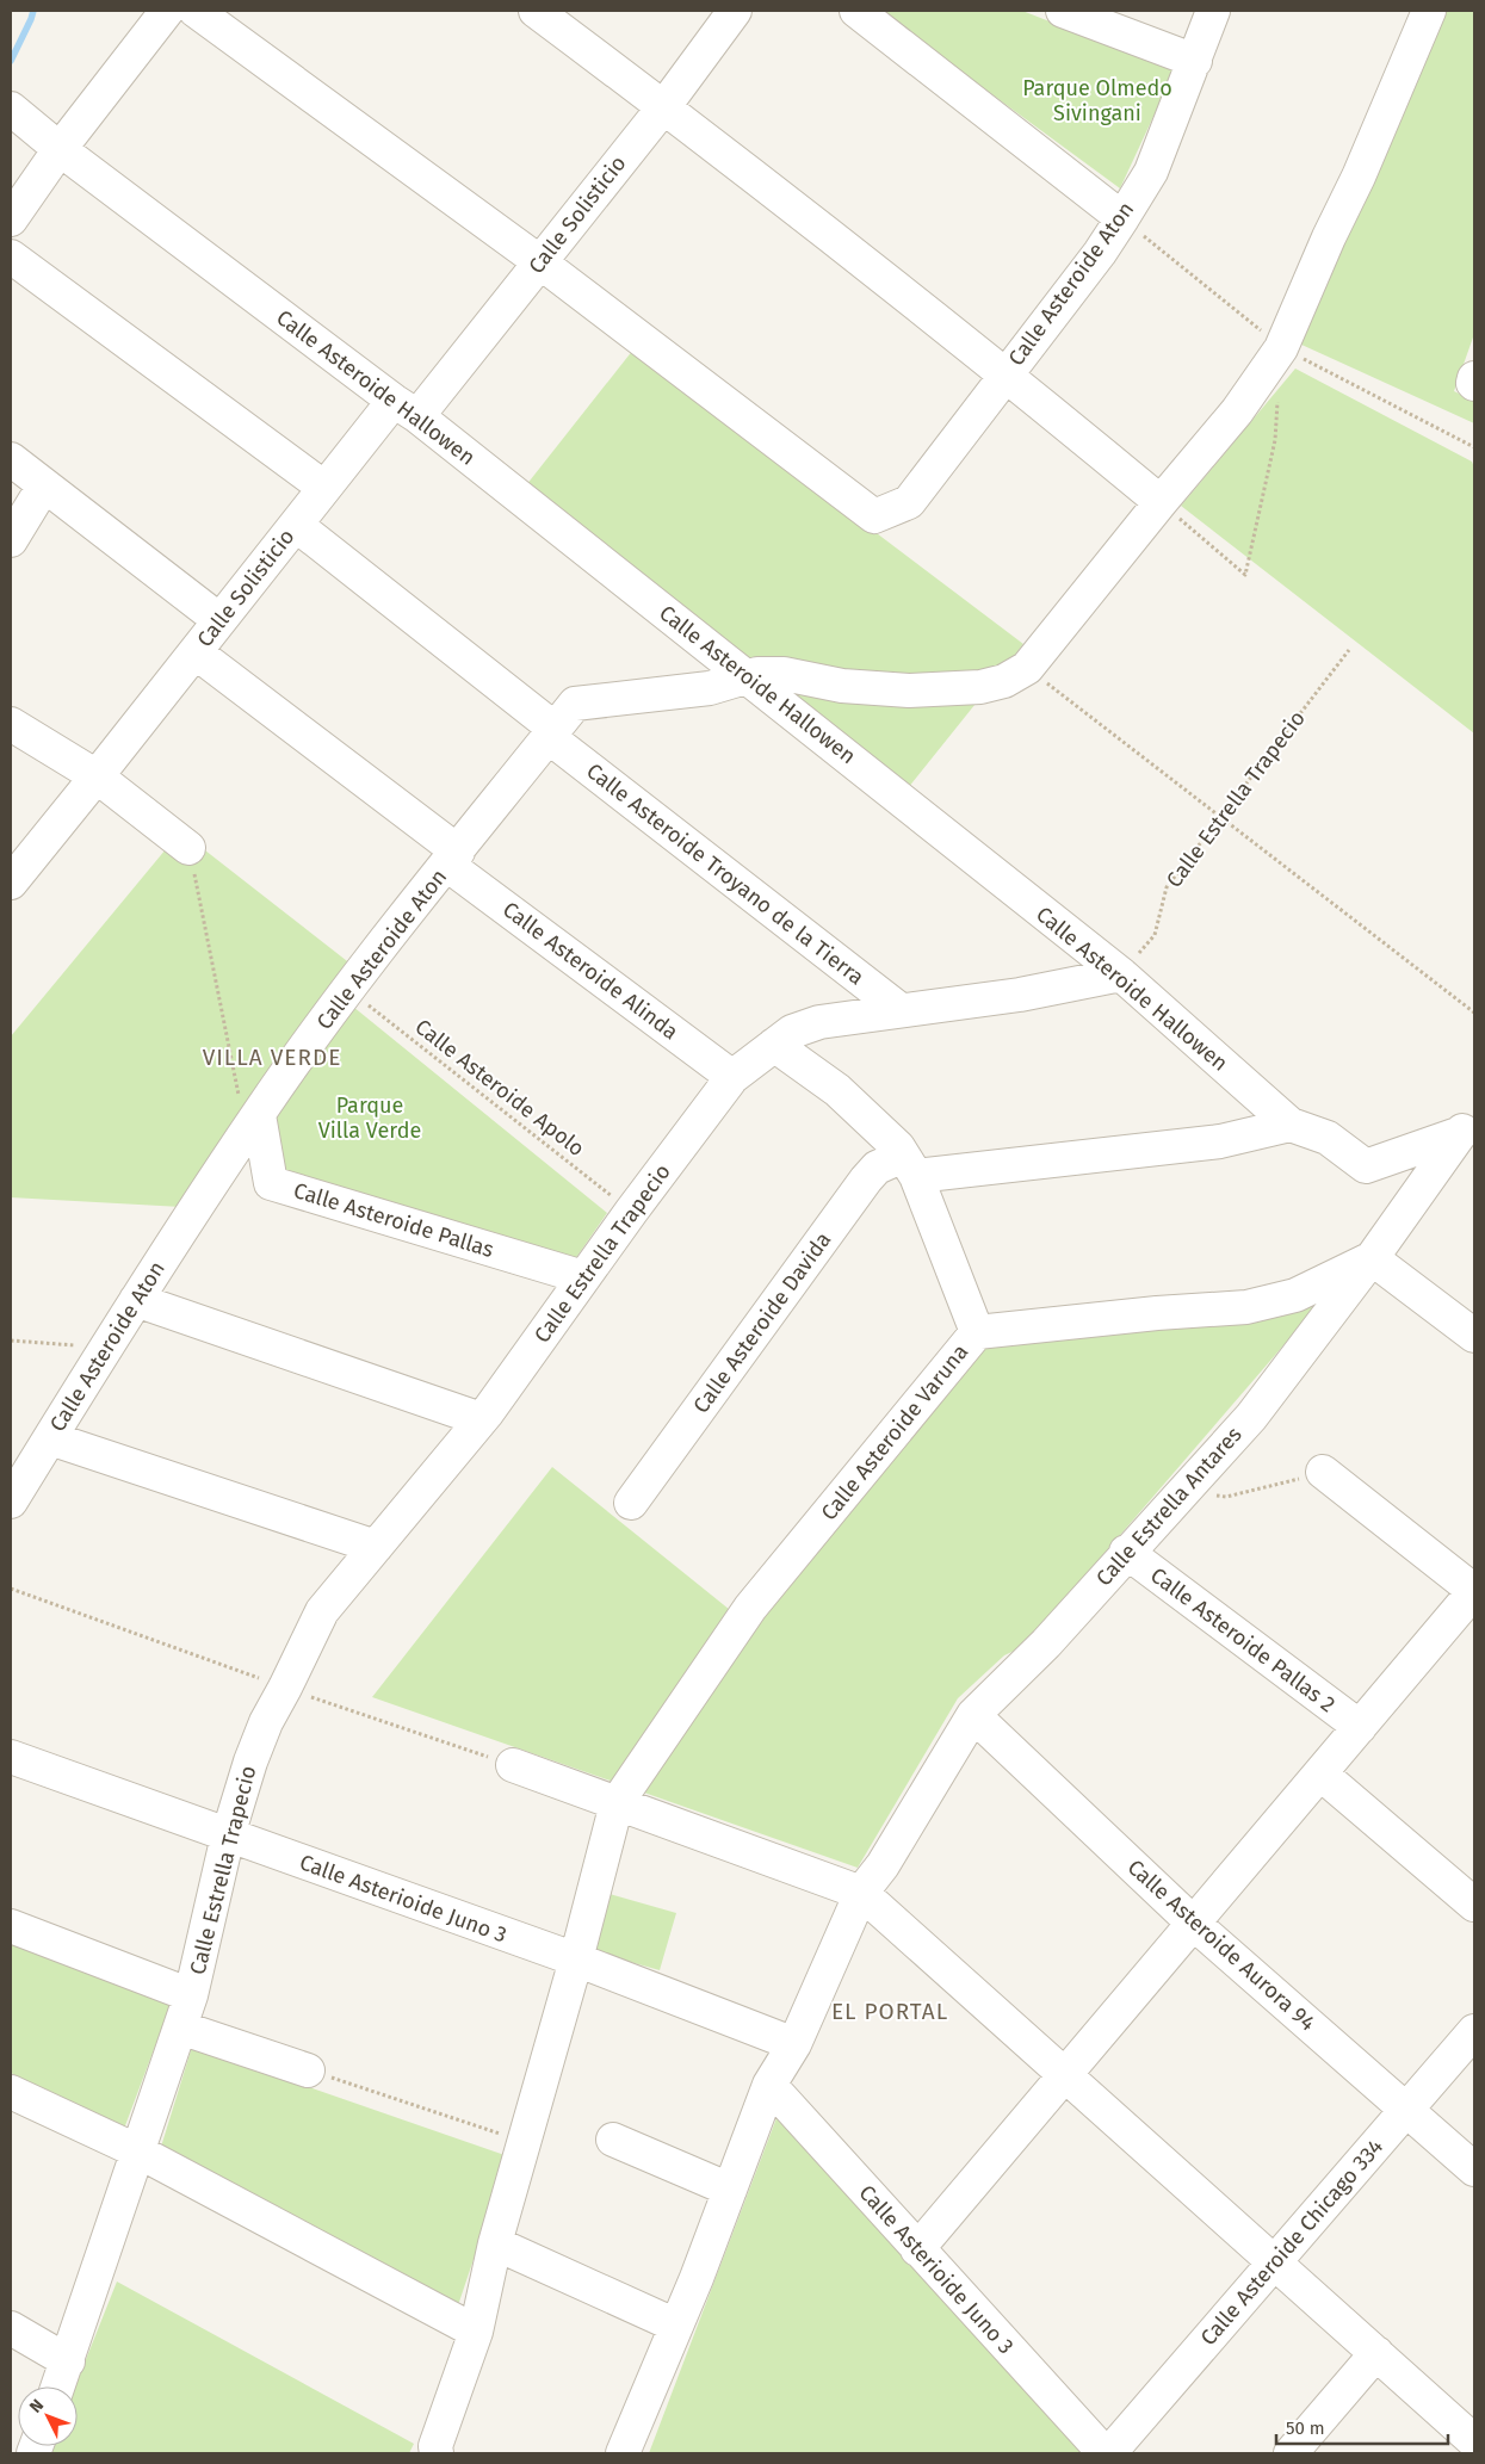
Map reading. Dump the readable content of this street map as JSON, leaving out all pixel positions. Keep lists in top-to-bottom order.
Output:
{
  "streets": {
    "street": [
      "Calle Solisticio",
      "Calle Asteroide Aton",
      "Calle Asteroide Hallowen",
      "Calle Estrella Trapecio",
      "Calle Asteroide Troyano de la Tierra",
      "Calle Asteroide Alinda",
      "Calle Asteroide Pallas",
      "Calle Asteroide Davida",
      "Calle Asteroide Varuna",
      "Calle Estrella Antares",
      "Calle Asteroide Pallas 2",
      "Calle Asterioide Juno 3",
      "Calle Asteroide Aurora 94",
      "Calle Asteroide Chicago 334"
    ],
    "path": ["Calle Asteroide Apolo"]
  },
  "crossings": [
    ["Calle Solisticio", "Calle Asteroide Aton"],
    ["Calle Solisticio", "Calle Asteroide Hallowen"],
    ["Calle Solisticio", "Calle Asteroide Troyano de la Tierra"],
    ["Calle Solisticio", "Calle Asteroide Alinda"],
    ["Calle Asteroide Aton", "Calle Asteroide Hallowen"],
    ["Calle Asteroide Aton", "Calle Asteroide Troyano de la Tierra"],
    ["Calle Asteroide Aton", "Calle Asteroide Alinda"],
    ["Calle Asteroide Aton", "Calle Asteroide Apolo"],
    ["Calle Asteroide Aton", "Calle Asteroide Pallas"],
    ["Calle Asteroide Hallowen", "Calle Estrella Trapecio"],
    ["Calle Asteroide Hallowen", "Calle Asteroide Davida"],
    ["Calle Asteroide Hallowen", "Calle Estrella Antares"],
    ["Calle Estrella Trapecio", "Calle Asteroide Troyano de la Tierra"],
    ["Calle Estrella Trapecio", "Calle Asteroide Alinda"],
    ["Calle Estrella Trapecio", "Calle Asteroide Apolo"],
    ["Calle Estrella Trapecio", "Calle Asteroide Pallas"],
    ["Calle Estrella Trapecio", "Calle Asterioide Juno 3"],
    ["Calle Asteroide Varuna", "Calle Estrella Antares"],
    ["Calle Asteroide Varuna", "Calle Asterioide Juno 3"],
    ["Calle Estrella Antares", "Calle Asteroide Pallas 2"],
    ["Calle Estrella Antares", "Calle Asterioide Juno 3"],
    ["Calle Estrella Antares", "Calle Asteroide Aurora 94"],
    ["Calle Asteroide Aurora 94", "Calle Asteroide Chicago 334"]
  ],
  "districts": ["VILLA VERDE", "EL PORTAL"],
  "parks": ["Parque Olmedo Sivingani", "Parque Villa Verde"],
  "scale_bar": "50 m",
  "north": "top left"
}
